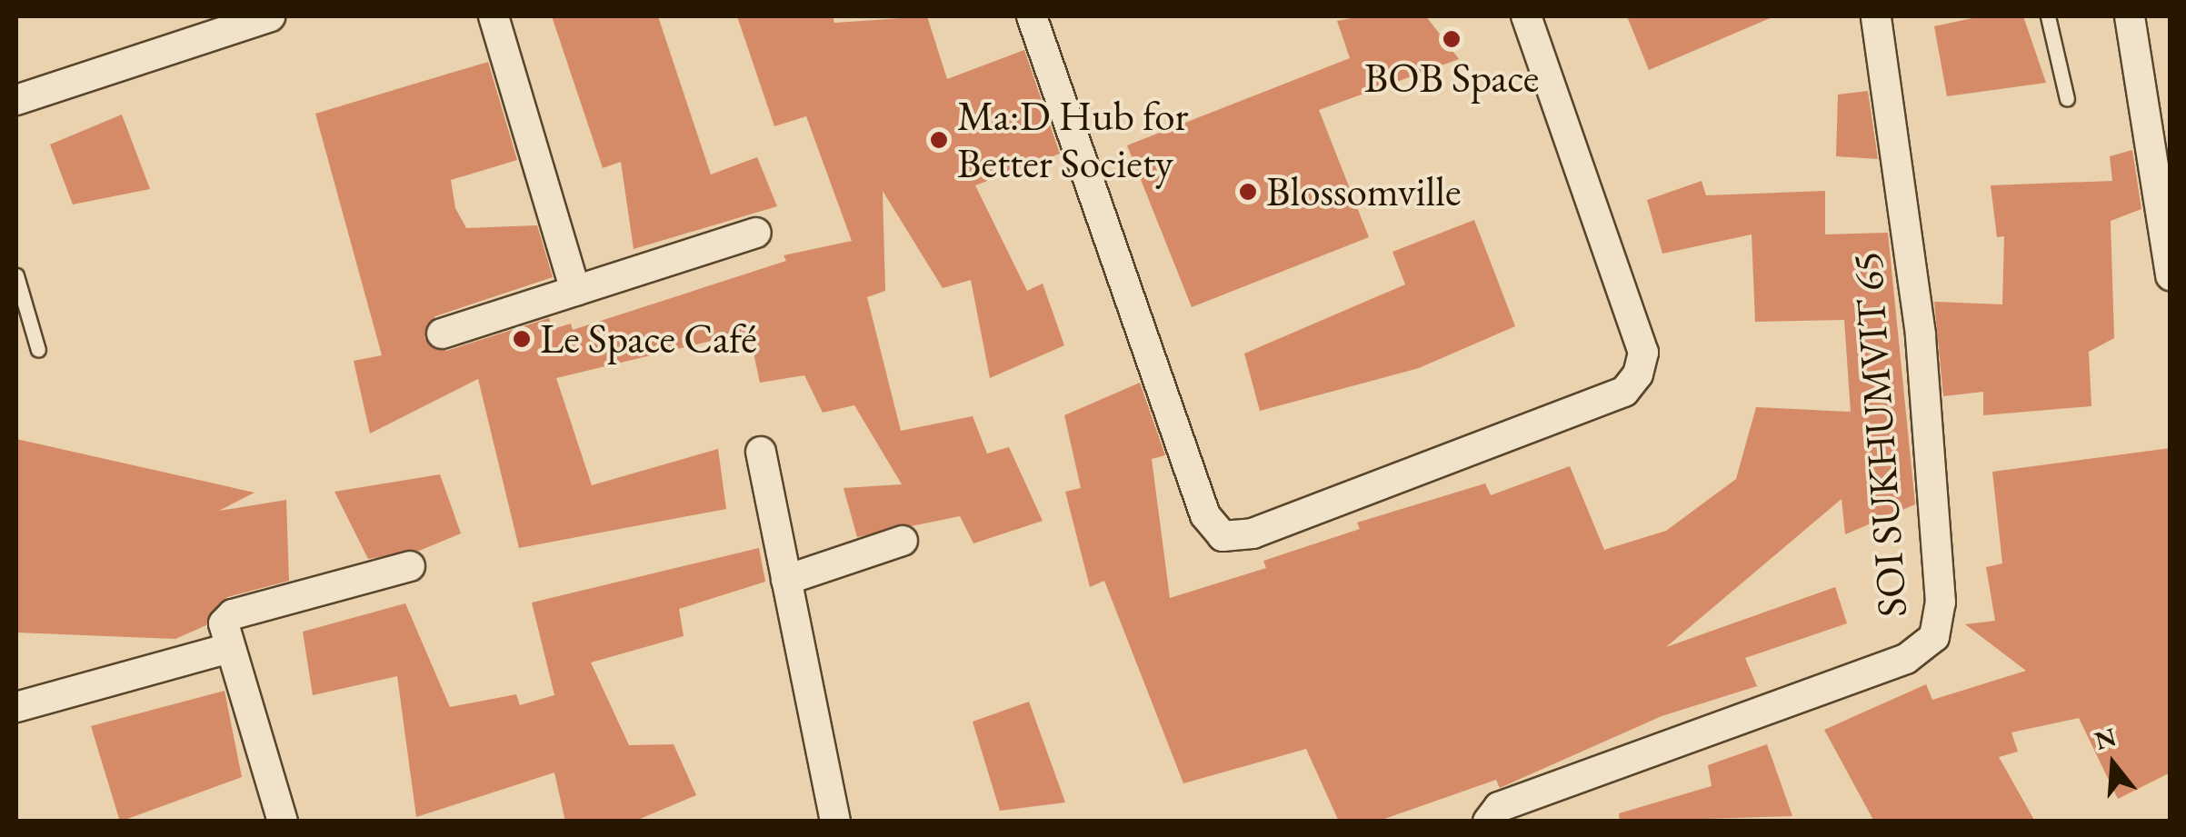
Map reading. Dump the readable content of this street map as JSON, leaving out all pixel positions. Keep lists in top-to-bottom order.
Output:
{
  "streets": {
    "street": ["SOI SUKHUMVIT 65"]
  },
  "places": [
    "BOB Space",
    "Ma:D Hub for Better Society",
    "Blossomville",
    "Le Space Café"
  ],
  "north": "top"
}
